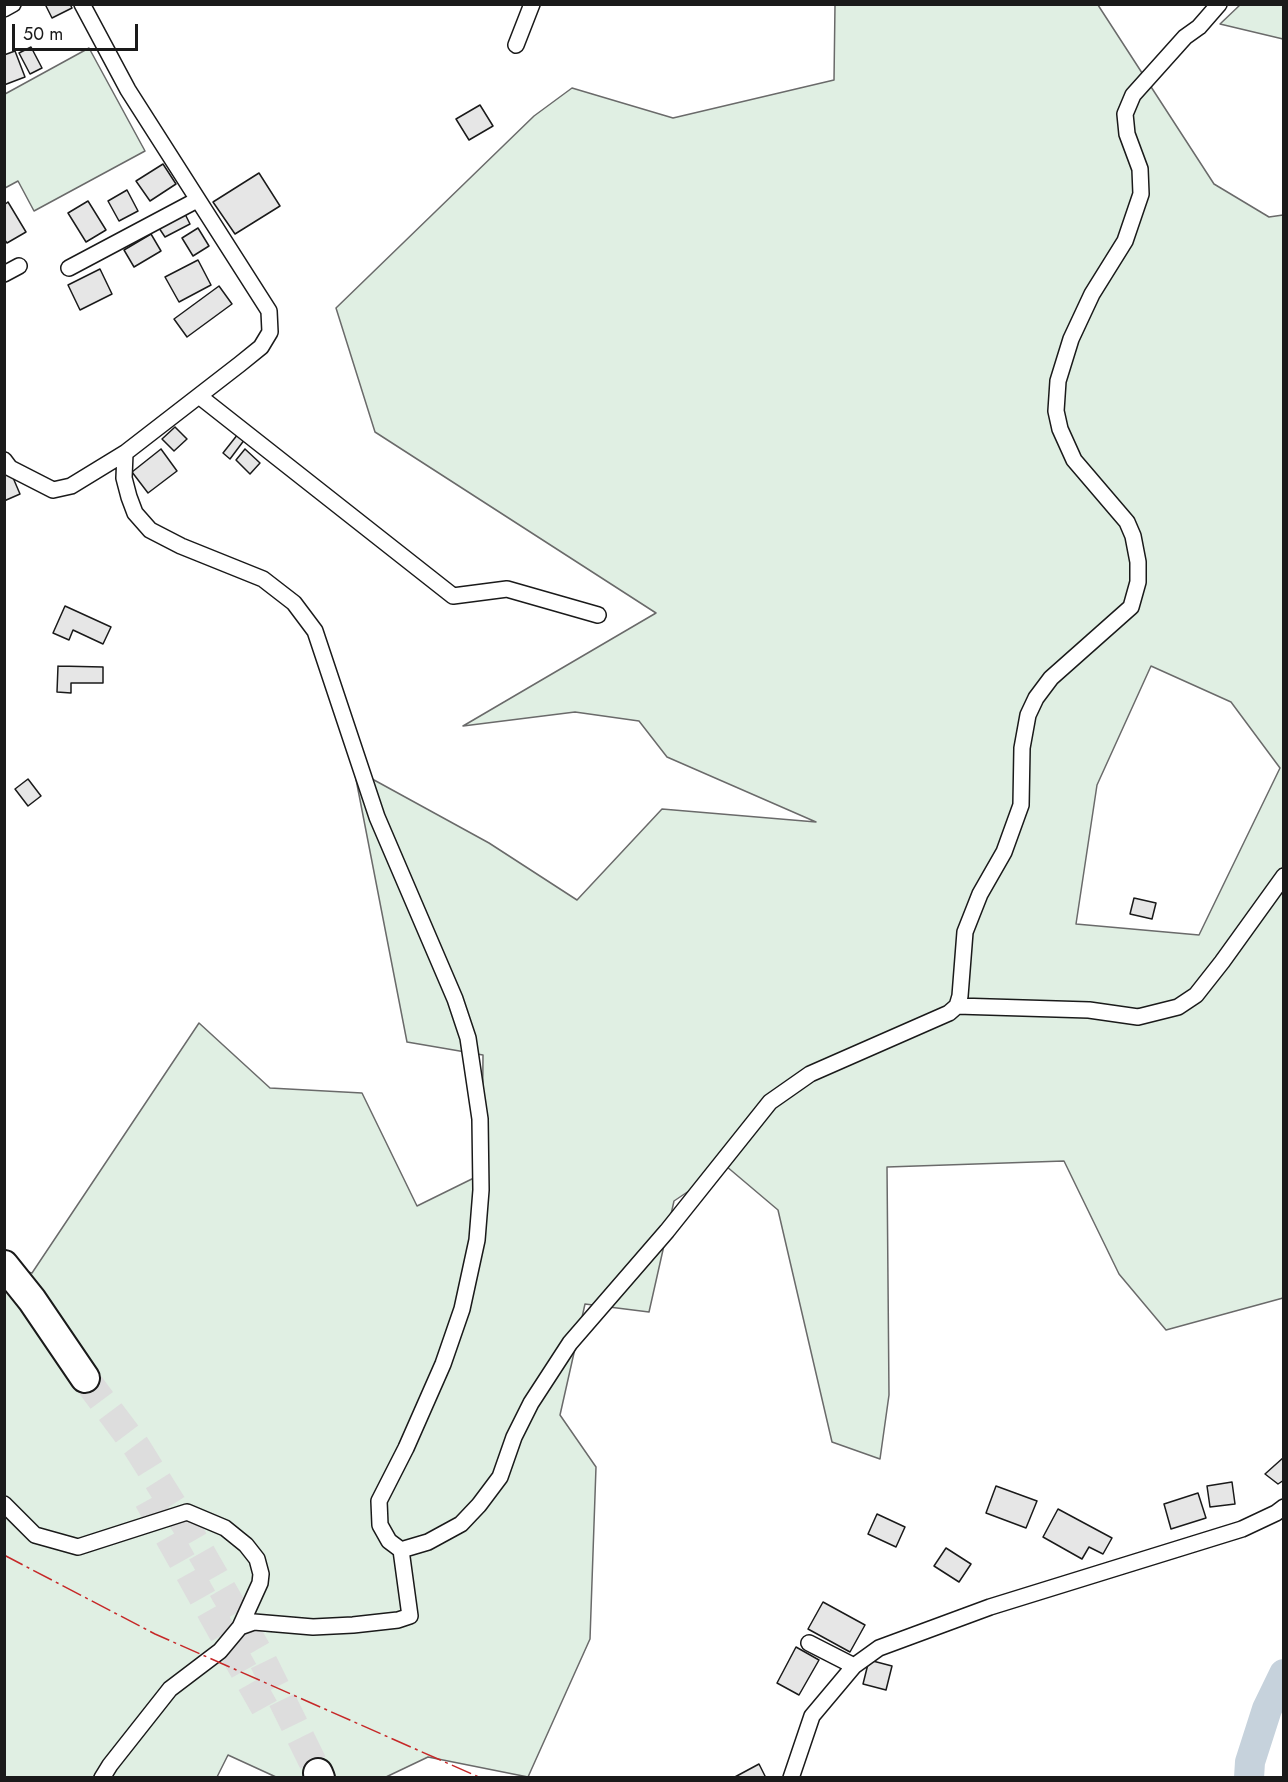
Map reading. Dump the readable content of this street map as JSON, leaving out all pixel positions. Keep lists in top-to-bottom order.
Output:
{
  "scale_bar": "50 m"
}
